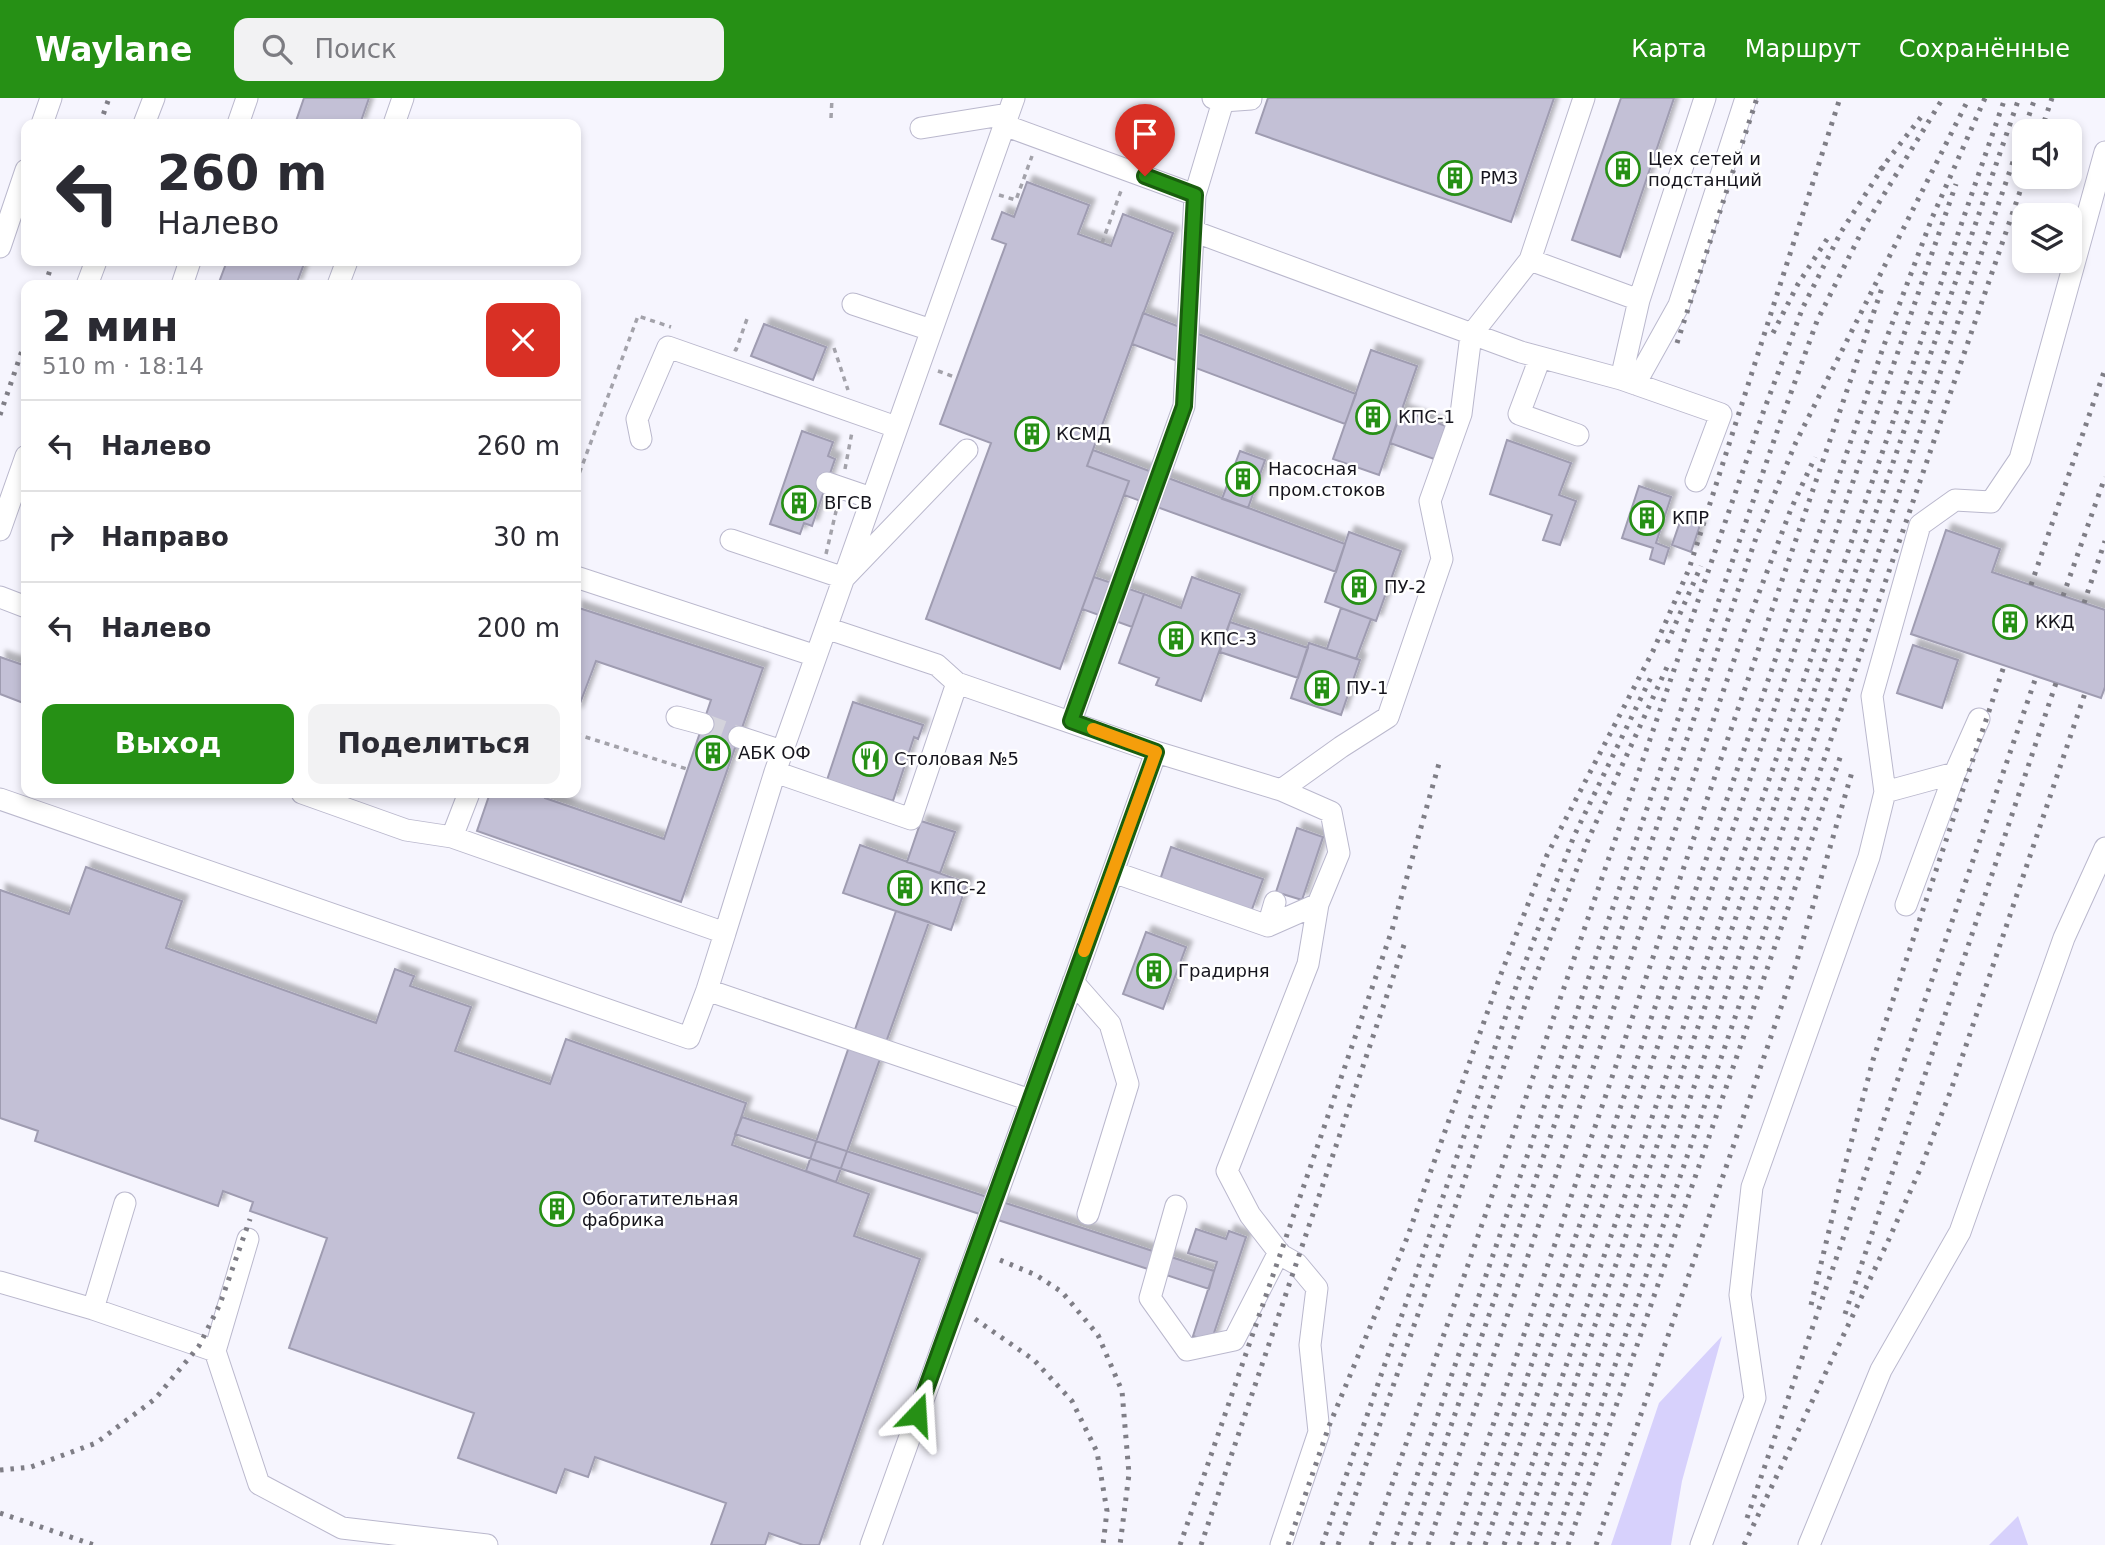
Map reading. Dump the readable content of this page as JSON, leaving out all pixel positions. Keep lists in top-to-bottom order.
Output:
{
  "places": {
    "building": [
      "Цех сетей и подстанций",
      "РМЗ",
      "КПС-1",
      "КСМД",
      "Насосная пром.стоков",
      "ВГСВ",
      "КПР",
      "ПУ-2",
      "ККД",
      "КПС-3",
      "ПУ-1",
      "АБК ОФ",
      "КПС-2",
      "Градирня",
      "Обогатительная фабрика"
    ],
    "restaurant": ["Столовая №5"]
  },
  "page": {
    "header": "Waylane",
    "search": "Поиск",
    "nav": ["Карта", "Маршрут", "Сохранённые"],
    "turn": ["260 m", "Налево"],
    "heading": ["2 мин", "510 m · 18:14"],
    "list": [
      {
        "name": "Налево",
        "value": "260 m"
      },
      {
        "name": "Направо",
        "value": "30 m"
      },
      {
        "name": "Налево",
        "value": "200 m"
      }
    ],
    "buttons": ["Выход", "Поделиться"]
  }
}
